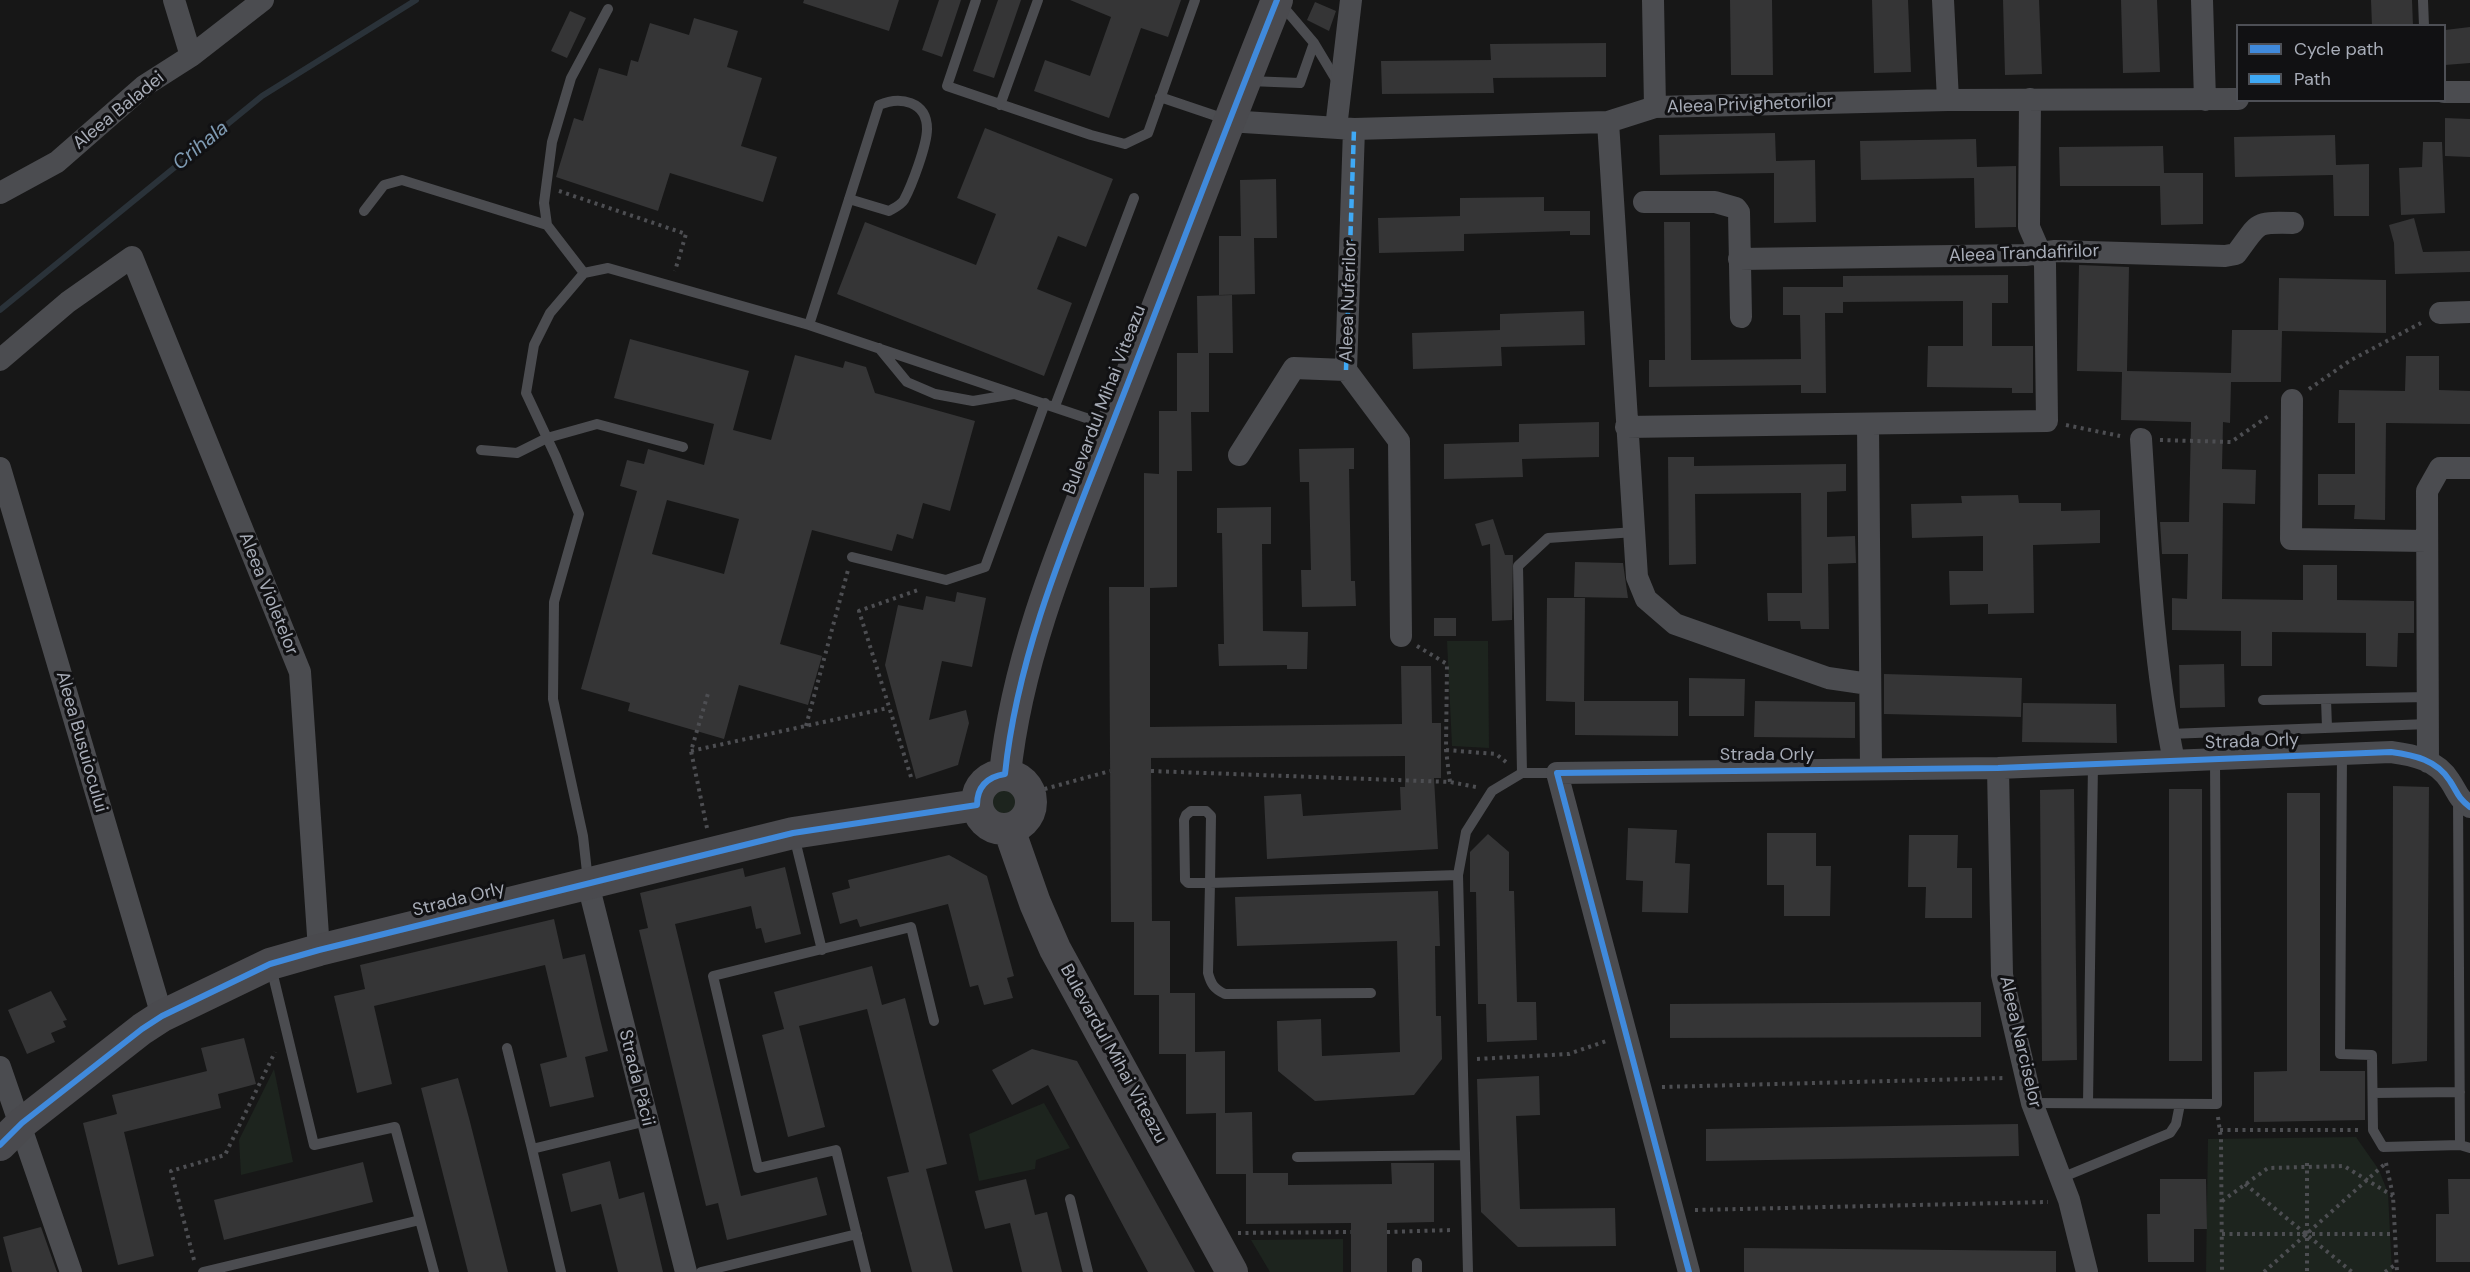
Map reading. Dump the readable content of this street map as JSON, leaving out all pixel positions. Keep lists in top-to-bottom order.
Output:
{
  "streets": {
    "main road": ["Bulevardul Mihai Viteazu", "Strada Orly"],
    "street": [
      "Aleea Privighetorilor",
      "Aleea Baladei",
      "Aleea Trandafirilor",
      "Aleea Nuferilor",
      "Aleea Violetelor",
      "Aleea Busuiocului",
      "Aleea Narciselor",
      "Strada Păcii"
    ]
  },
  "crossings": [
    ["Aleea Privighetorilor", "Aleea Nuferilor"],
    ["Aleea Privighetorilor", "Bulevardul Mihai Viteazu"],
    ["Bulevardul Mihai Viteazu", "Strada Orly"],
    ["Aleea Violetelor", "Strada Orly"],
    ["Aleea Busuiocului", "Strada Orly"],
    ["Strada Orly", "Aleea Narciselor"],
    ["Strada Orly", "Strada Păcii"]
  ],
  "water": ["Crihala"],
  "legend": ["Cycle path", "Path"]
}
